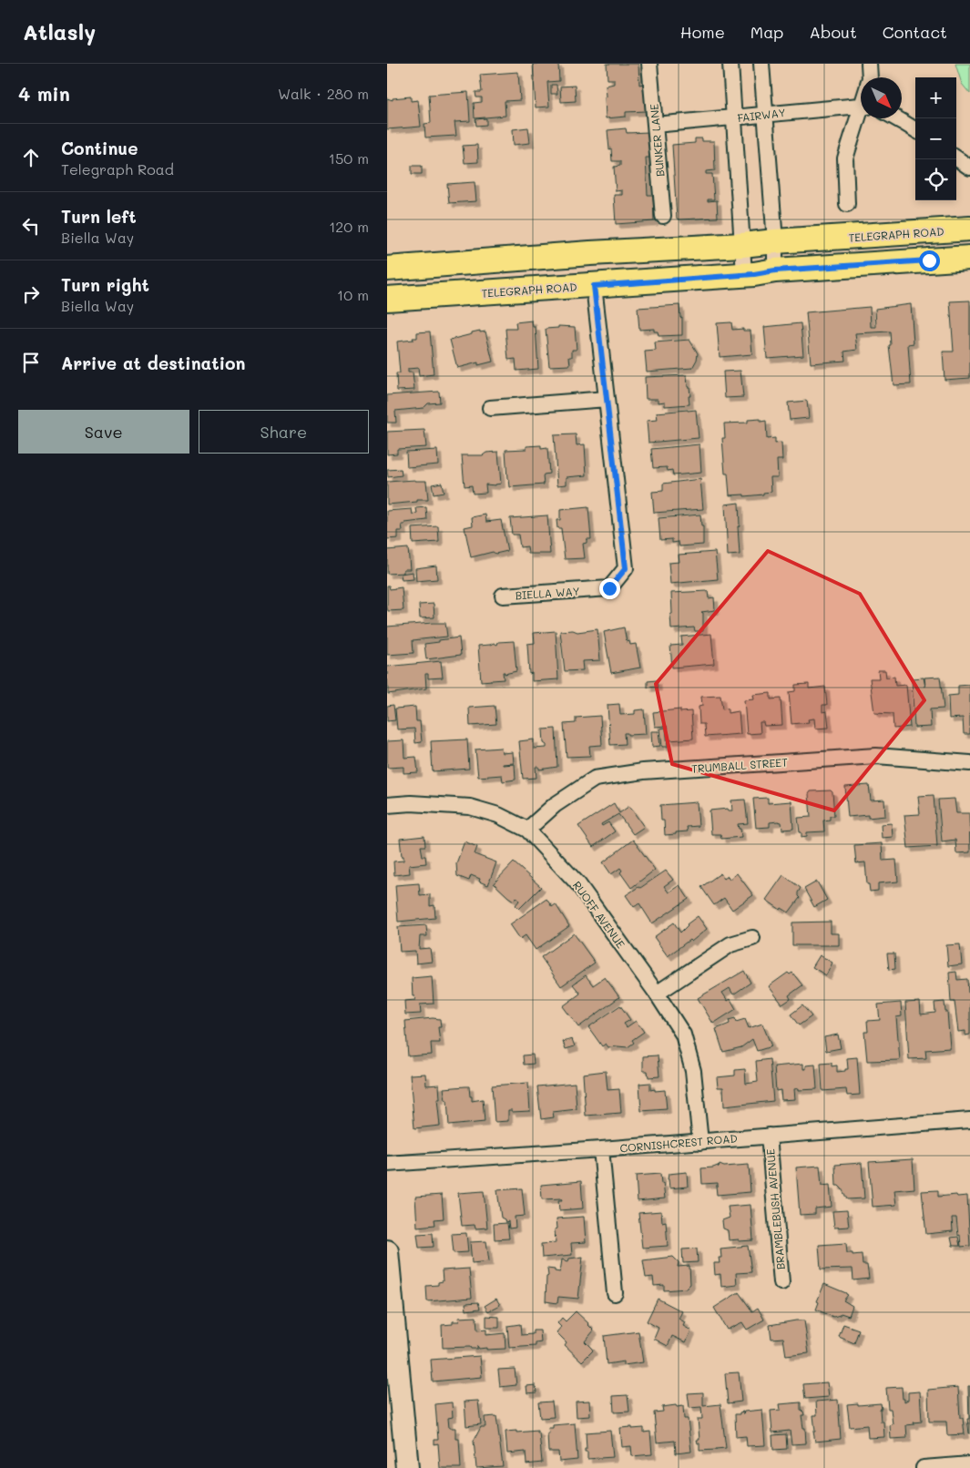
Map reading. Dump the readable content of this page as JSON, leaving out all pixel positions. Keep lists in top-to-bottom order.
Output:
{
  "streets": {
    "main road": ["TELEGRAPH ROAD"],
    "street": [
      "FAIRWAY",
      "BUNKER LANE",
      "BIELLA WAY",
      "TRUMBALL STREET",
      "RUOFF AVENUE",
      "CORNISHCREST ROAD",
      "BRAMBLEBUSH AVENUE"
    ]
  },
  "crossings": [
    ["FAIRWAY", "BUNKER LANE"],
    ["TELEGRAPH ROAD", "BIELLA WAY"],
    ["TRUMBALL STREET", "RUOFF AVENUE"],
    ["RUOFF AVENUE", "CORNISHCREST ROAD"],
    ["CORNISHCREST ROAD", "BRAMBLEBUSH AVENUE"]
  ],
  "north": "bottom right",
  "page": {
    "header": "Atlasly",
    "nav": [
      "Home",
      "Map",
      "About",
      "Contact"
    ],
    "heading": ["4 min", "Walk · 280 m"],
    "map_buttons": ["+", "−"],
    "list": [
      ["Continue", "Telegraph Road", "150 m"],
      ["Turn left", "Biella Way", "120 m"],
      ["Turn right", "Biella Way", "10 m"],
      "Arrive at destination"
    ],
    "buttons": ["Save", "Share"]
  }
}
